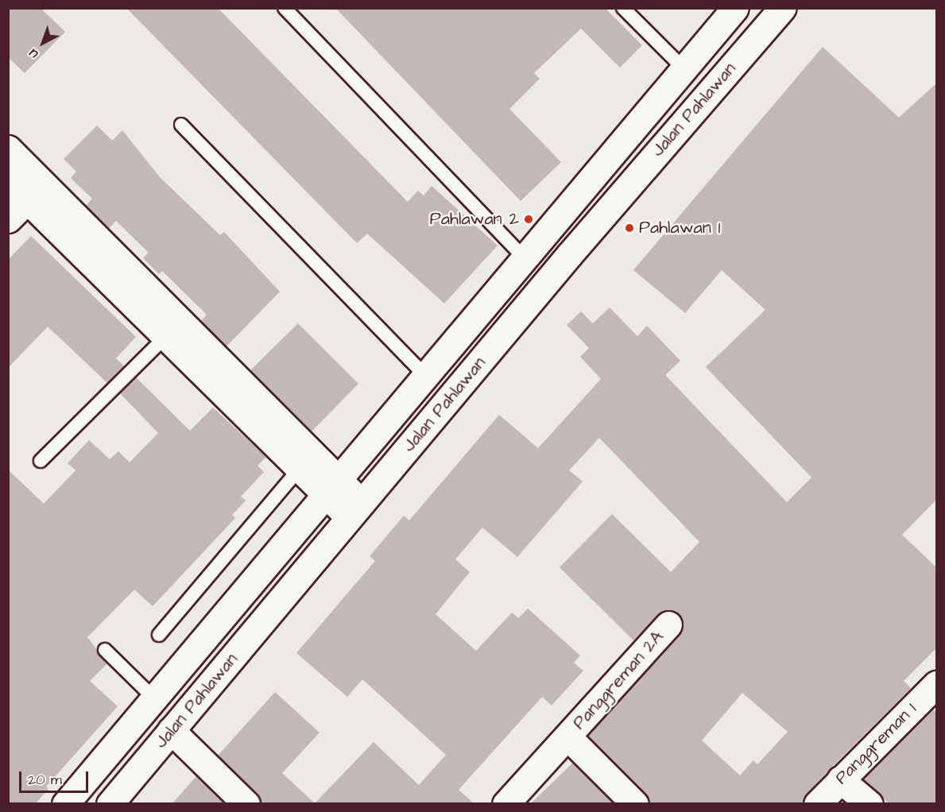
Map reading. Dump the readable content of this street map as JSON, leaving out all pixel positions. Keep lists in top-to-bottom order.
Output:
{
  "streets": {
    "main road": ["Jalan Pahlawan", "Panggreman 2A", "Panggreman 1"]
  },
  "places": ["Pahlawan 2", "Pahlawan 1"],
  "scale_bar": "20 m",
  "north": "bottom left"
}
